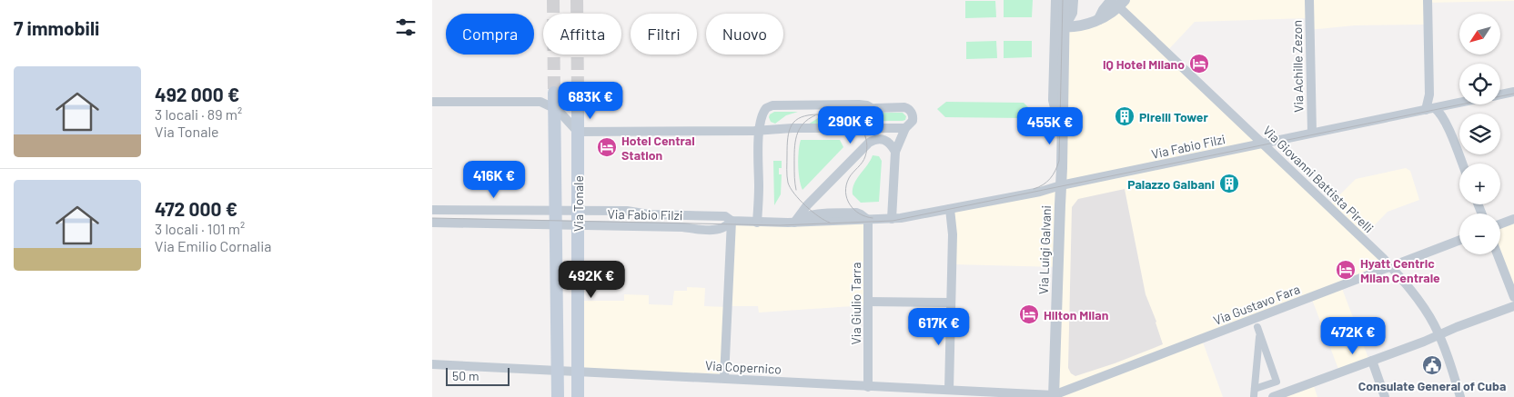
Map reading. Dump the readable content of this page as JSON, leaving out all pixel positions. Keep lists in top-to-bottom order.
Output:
{
  "streets": {
    "main road": ["Via Tonale"],
    "street": [
      "Via Achille Zezon",
      "Via Fabio Filzi",
      "Via Giovanni Battista Pirelli",
      "Via Luigi Galvani",
      "Via Giulio Tarra",
      "Via Gustavo Fara",
      "Via Copernico"
    ]
  },
  "crossings": [
    ["Via Achille Zezon", "Via Fabio Filzi"],
    ["Via Fabio Filzi", "Via Giovanni Battista Pirelli"],
    ["Via Fabio Filzi", "Via Tonale"],
    ["Via Fabio Filzi", "Via Luigi Galvani"],
    ["Via Fabio Filzi", "Via Giulio Tarra"],
    ["Via Giovanni Battista Pirelli", "Via Gustavo Fara"],
    ["Via Tonale", "Via Copernico"],
    ["Via Luigi Galvani", "Via Gustavo Fara"],
    ["Via Luigi Galvani", "Via Copernico"],
    ["Via Giulio Tarra", "Via Copernico"],
    ["Via Gustavo Fara", "Via Copernico"]
  ],
  "places": {
    "hotel": [
      "IQ Hotel Milano",
      "Hotel Central Station",
      "Hyatt Centric Milan Centrale",
      "Hilton Milan"
    ],
    "building": ["Pirelli Tower", "Palazzo Galbani"],
    "public building": ["Consulate General of Cuba"]
  },
  "scale_bar": "50 m",
  "north": "bottom left",
  "page": {
    "heading": "7 immobili",
    "map_buttons": ["+", "−"],
    "chip": [
      "Compra",
      "Affitta",
      "Filtri",
      "Nuovo"
    ],
    "list": [
      {
        "name": "492 000 €",
        "note": "3 locali · 89 m² · Via Tonale"
      },
      {
        "name": "472 000 €",
        "note": "3 locali · 101 m² · Via Emilio Cornalia"
      }
    ],
    "price": [
      "683K €",
      "290K €",
      "455K €",
      "416K €",
      "492K €",
      "617K €",
      "472K €"
    ],
    "scale": "50 m"
  }
}
